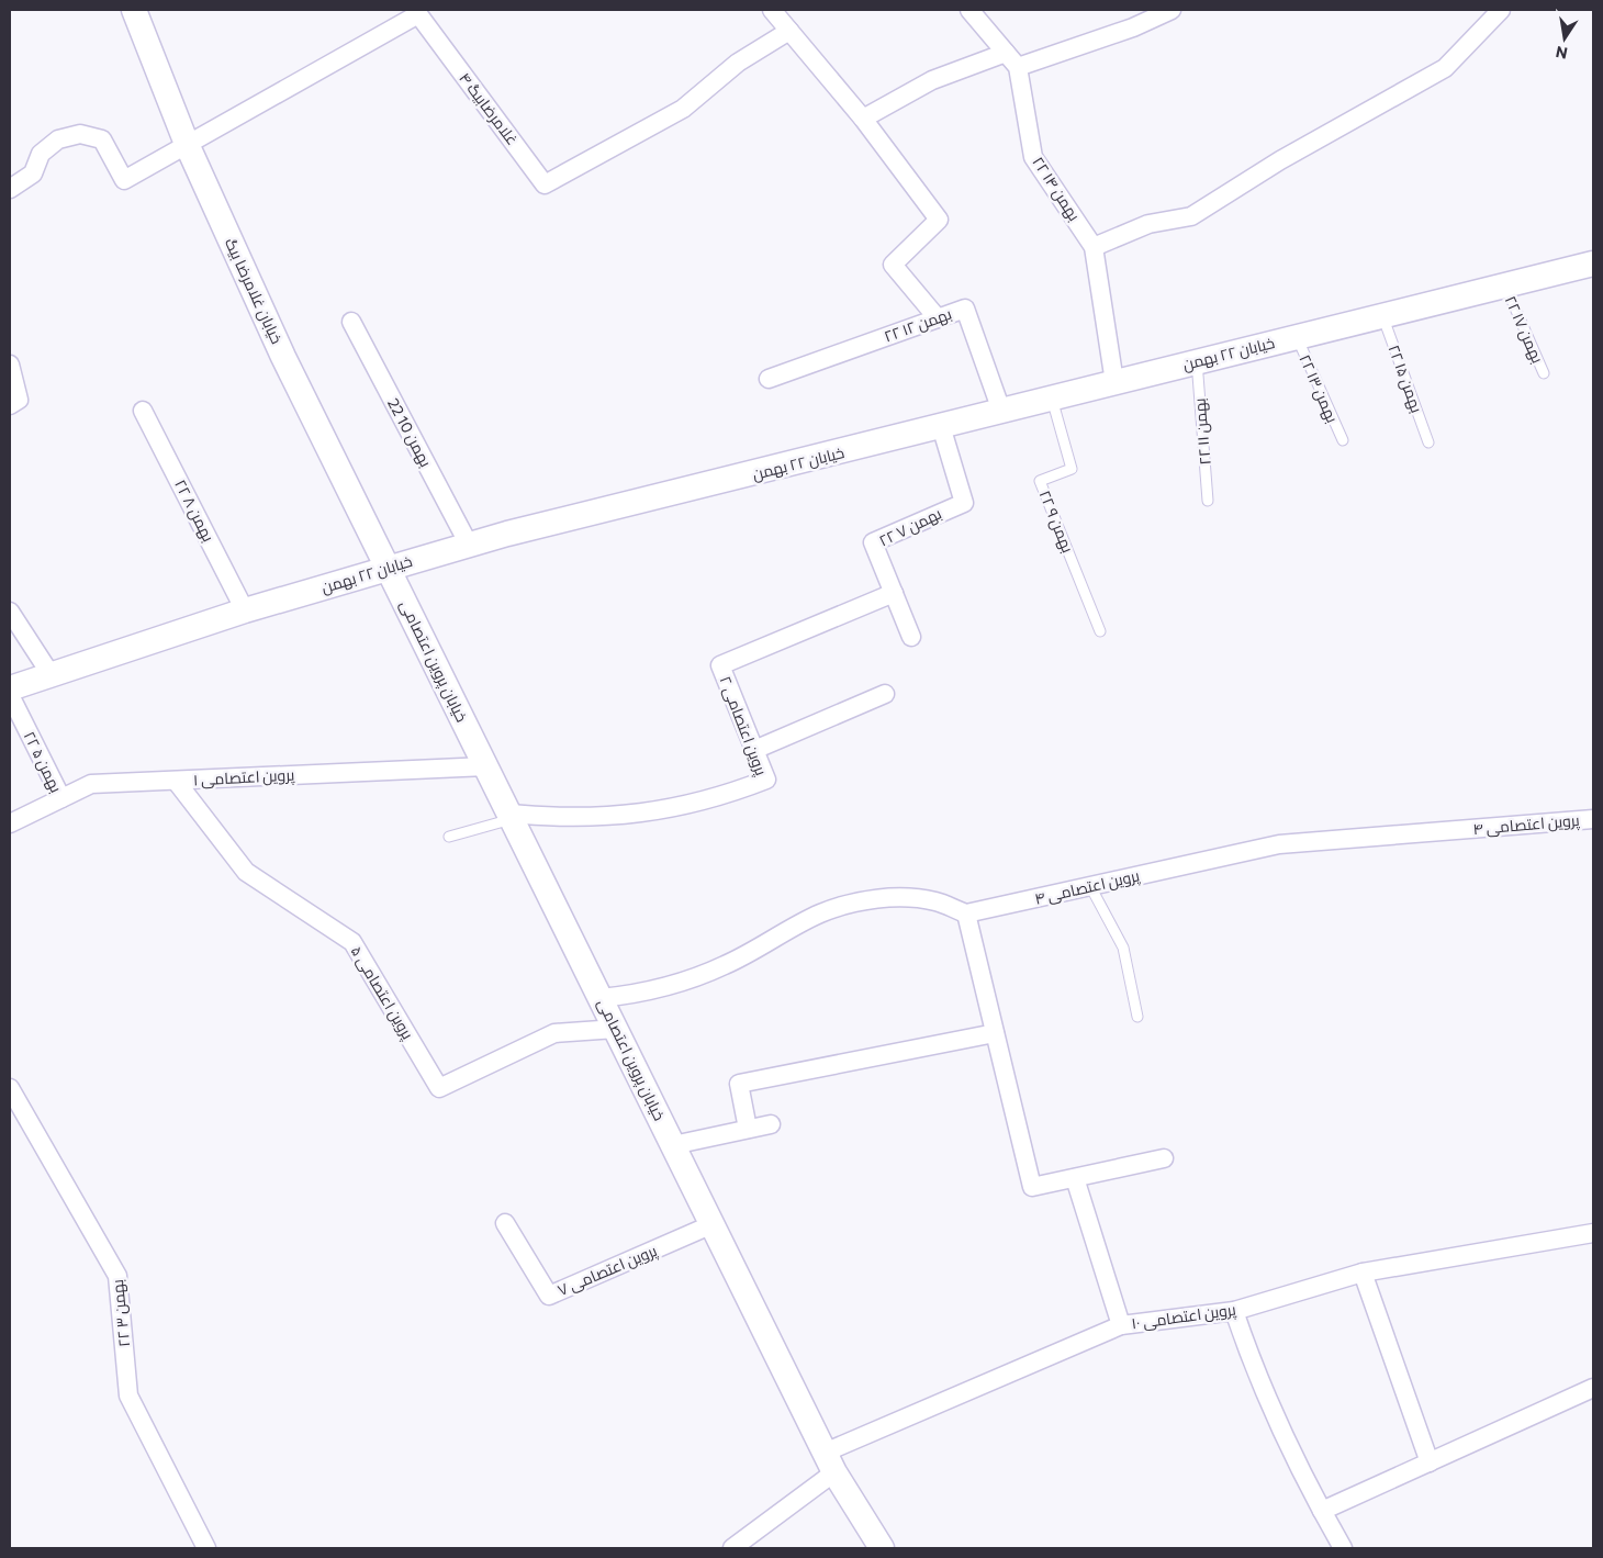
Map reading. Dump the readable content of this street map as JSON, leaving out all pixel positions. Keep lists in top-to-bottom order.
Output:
{
  "streets": {
    "street": [
      "غلامرضابیگ ۴",
      "۲۲ بهمن ۱۴",
      "خیابان غلامرضا بیگ",
      "۲۲ بهمن ۱۲",
      "خیابان ۲۲ بهمن",
      "22 بهمن 10",
      "۲۲ بهمن ۸",
      "۲۲ بهمن ۷",
      "خیابان پروین اعتصامی",
      "پروین اعتصامی ۲",
      "۲۲ بهمن ۵",
      "پروین اعتصامی ۱",
      "پروین اعتصامی ۴",
      "پروین اعتصامی ۵",
      "پروین اعتصامی ۷",
      "۲۲ بهمن ۳",
      "پروین اعتصامی ۱۰"
    ],
    "lane": [
      "۲۲ بهمن ۱۷",
      "۲۲ بهمن ۱۵",
      "۲۲ بهمن ‍۱۳",
      "۲۲ بهمن ۱۱",
      "۲۲ بهمن ۹"
    ]
  },
  "crossings": [
    ["غلامرضابیگ ۴", "خیابان غلامرضا بیگ"],
    ["۲۲ بهمن ۱۴", "خیابان ۲۲ بهمن"],
    ["خیابان غلامرضا بیگ", "خیابان ۲۲ بهمن"],
    ["خیابان غلامرضا بیگ", "خیابان پروین اعتصامی"],
    ["۲۲ بهمن ۱۲", "خیابان ۲۲ بهمن"],
    ["۲۲ بهمن ۱۷", "خیابان ۲۲ بهمن"],
    ["خیابان ۲۲ بهمن", "۲۲ بهمن ۱۵"],
    ["خیابان ۲۲ بهمن", "۲۲ بهمن ‍۱۳"],
    ["خیابان ۲۲ بهمن", "۲۲ بهمن ۱۱"],
    ["خیابان ۲۲ بهمن", "22 بهمن 10"],
    ["خیابان ۲۲ بهمن", "۲۲ بهمن ۸"],
    ["خیابان ۲۲ بهمن", "۲۲ بهمن ۹"],
    ["خیابان ۲۲ بهمن", "۲۲ بهمن ۷"],
    ["خیابان ۲۲ بهمن", "خیابان پروین اعتصامی"],
    ["۲۲ بهمن ۷", "پروین اعتصامی ۲"],
    ["خیابان پروین اعتصامی", "پروین اعتصامی ۲"],
    ["خیابان پروین اعتصامی", "پروین اعتصامی ۱"],
    ["خیابان پروین اعتصامی", "پروین اعتصامی ۵"],
    ["خیابان پروین اعتصامی", "پروین اعتصامی ۷"],
    ["خیابان پروین اعتصامی", "پروین اعتصامی ۱۰"],
    ["۲۲ بهمن ۵", "پروین اعتصامی ۱"],
    ["پروین اعتصامی ۱", "پروین اعتصامی ۵"]
  ],
  "north": "bottom"
}
